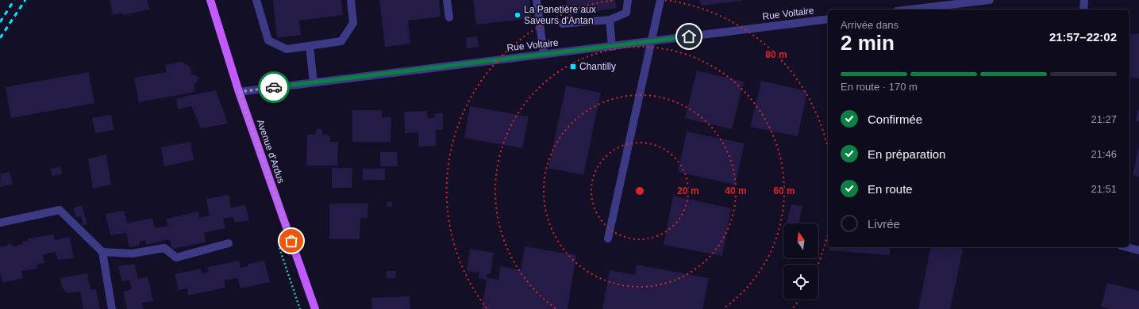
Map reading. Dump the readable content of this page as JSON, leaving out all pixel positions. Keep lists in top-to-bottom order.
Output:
{
  "streets": {
    "main road": ["Avenue d'Ardus"],
    "street": ["Rue Voltaire"]
  },
  "crossings": [
    ["Rue Voltaire", "Avenue d'Ardus"]
  ],
  "places": {
    "other": ["La Panetière aux Saveurs d'Antan"],
    "transit": ["Chantilly"]
  },
  "north": "top",
  "page": {
    "heading": ["2 min", "Arrivée dans", "21:57–22:02"],
    "bar": "En route · 170 m",
    "list": [
      ["Confirmée", "21:27"],
      ["En préparation", "21:46"],
      ["En route", "21:51"],
      "Livrée"
    ]
  },
  "rings": [
    "80 m",
    "20 m",
    "40 m",
    "60 m"
  ]
}
